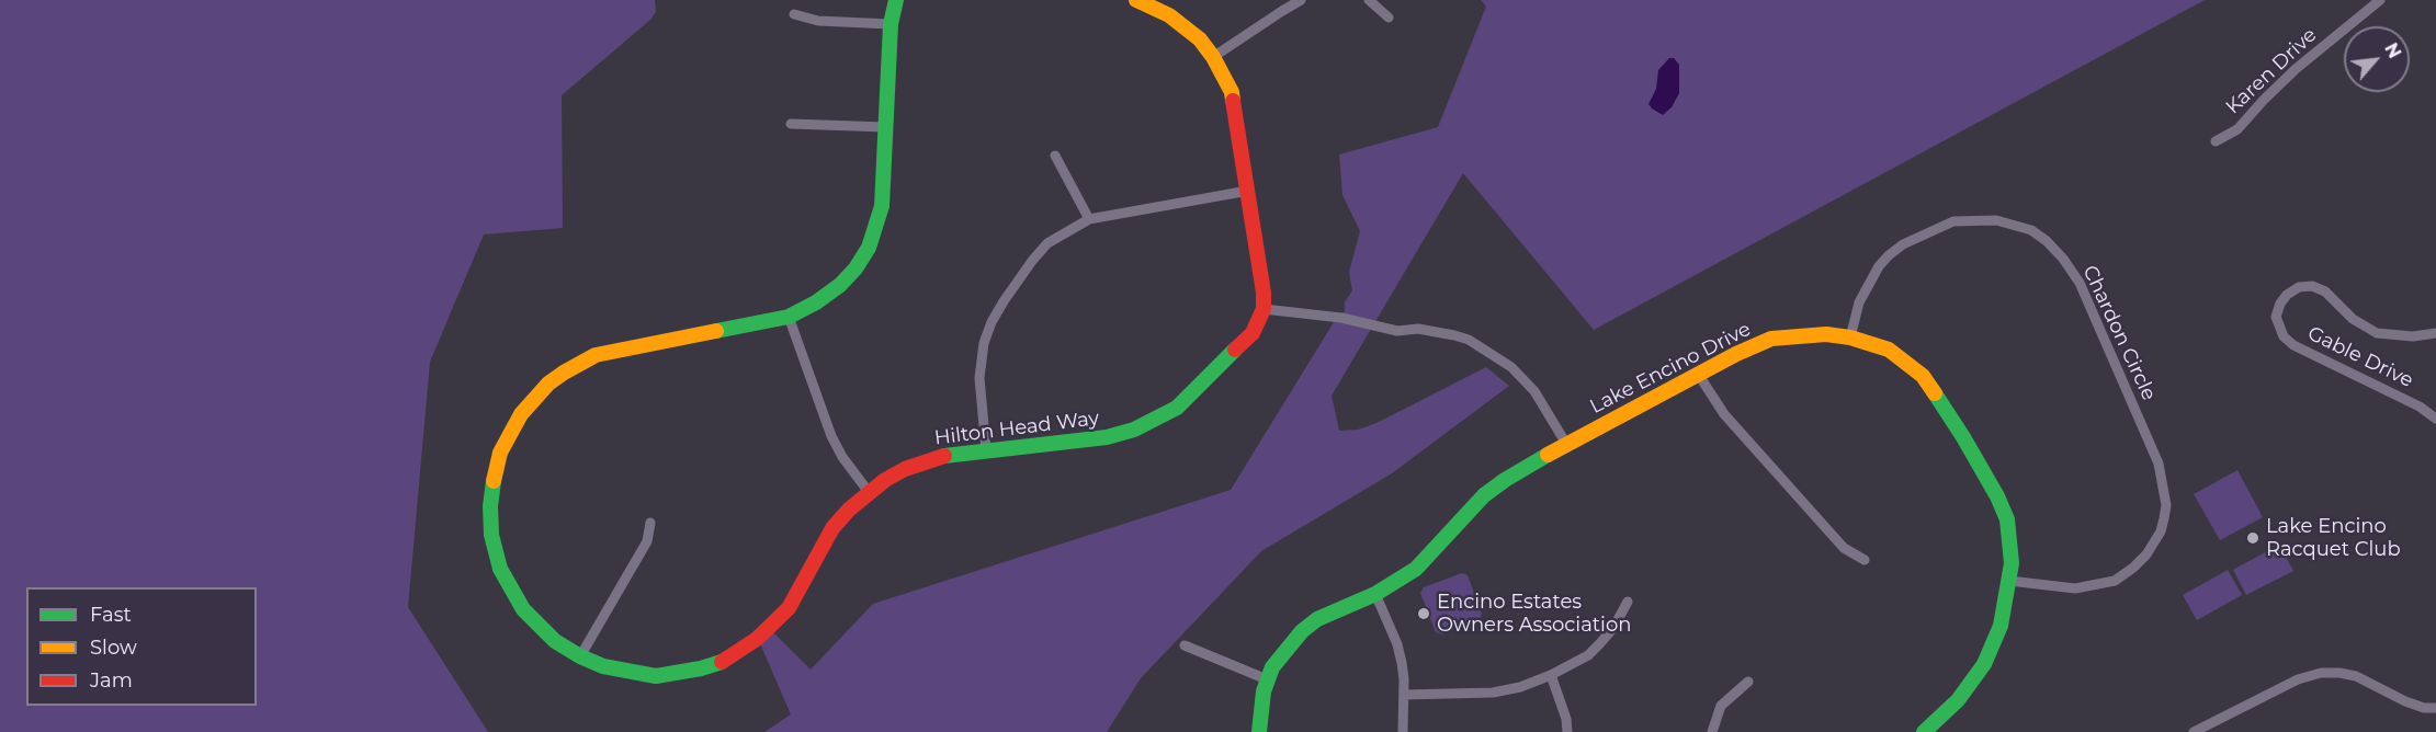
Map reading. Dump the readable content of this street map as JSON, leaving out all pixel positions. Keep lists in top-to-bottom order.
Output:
{
  "streets": {
    "street": [
      "Karen Drive",
      "Chardon Circle",
      "Gable Drive",
      "Lake Encino Drive",
      "Hilton Head Way"
    ]
  },
  "crossings": [
    ["Chardon Circle", "Lake Encino Drive"]
  ],
  "places": ["Lake Encino Racquet Club", "Encino Estates Owners Association"],
  "legend": ["Fast", "Slow", "Jam"],
  "north": "top right"
}
